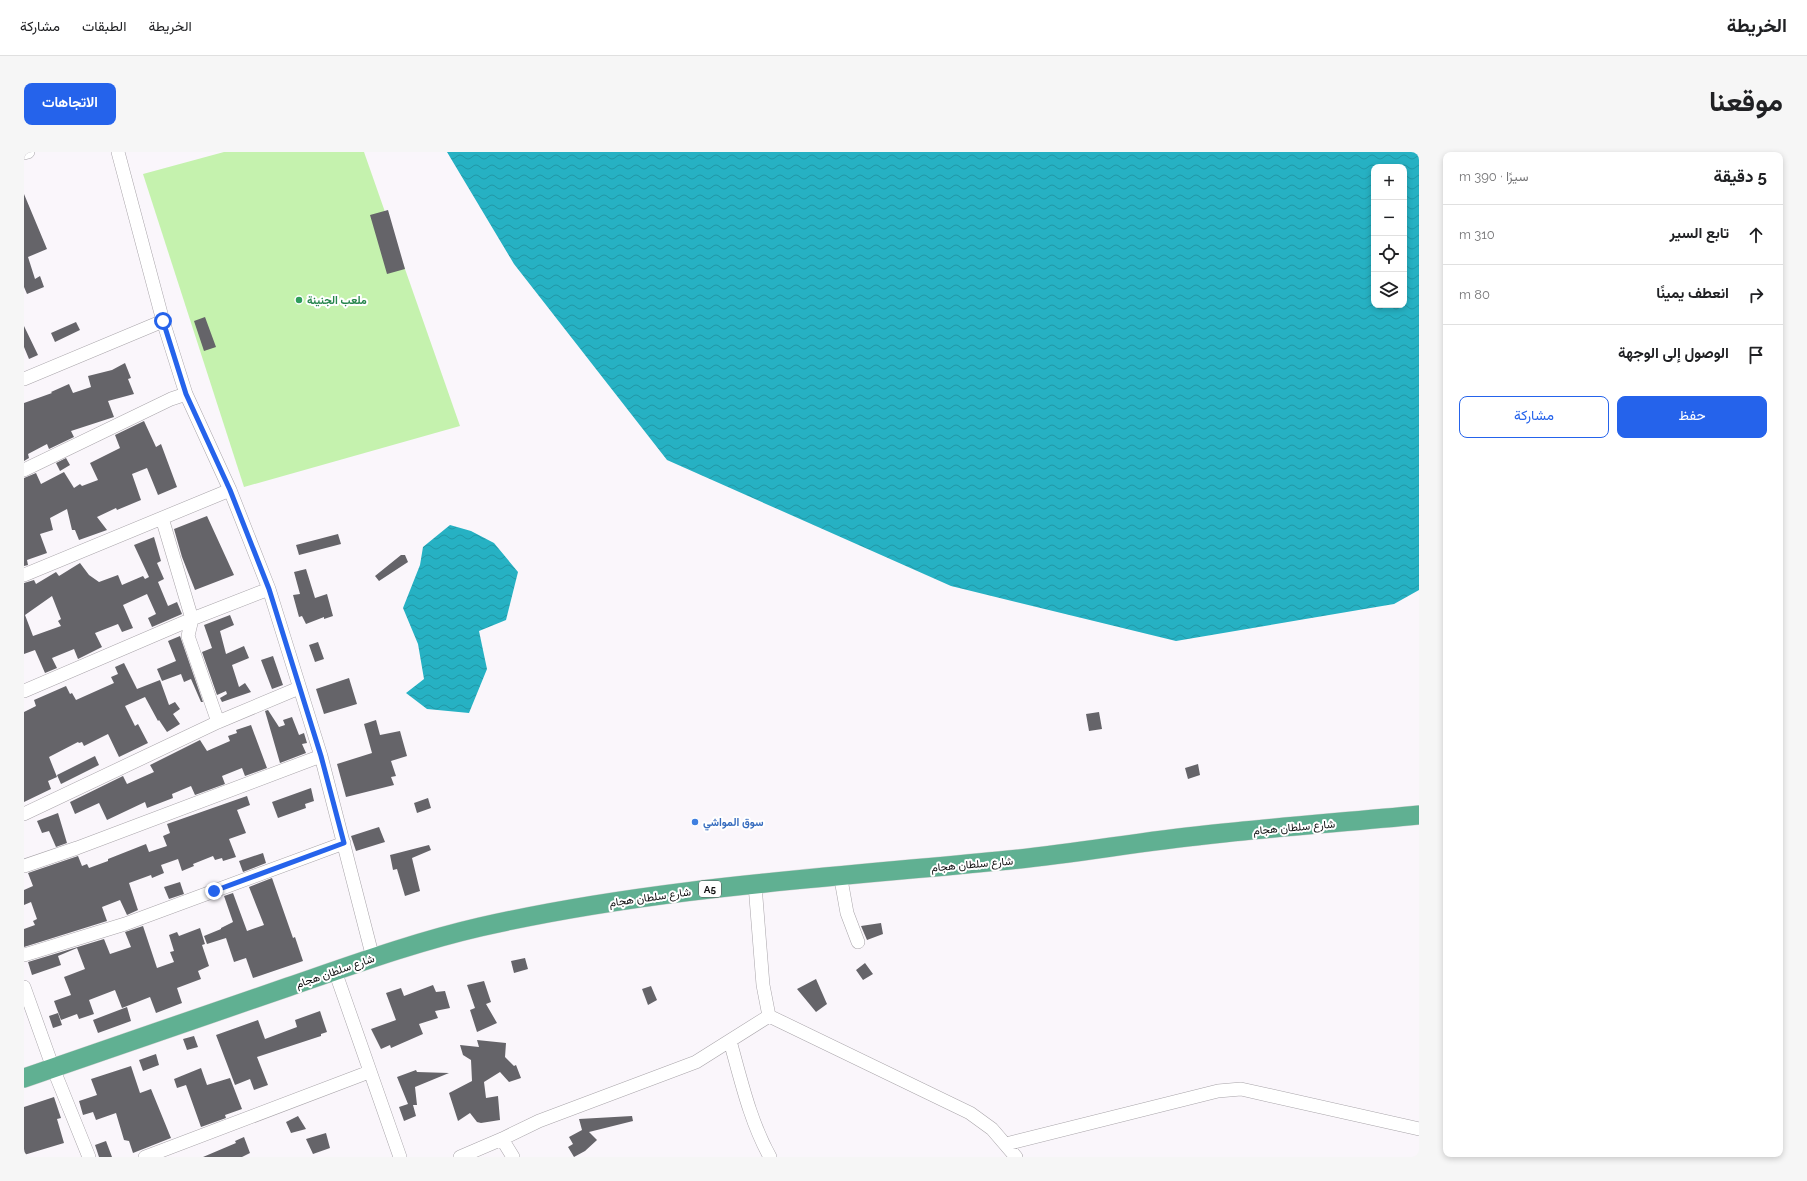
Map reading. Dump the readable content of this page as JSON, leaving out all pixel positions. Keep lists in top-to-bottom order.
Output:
{
  "streets": {
    "highway": ["شارع سلطان هجام", "A5"]
  },
  "places": ["ملعب الجنينة", "سوق المواشي"],
  "page": {
    "header": "الخريطة",
    "nav": ["الخريطة", "الطبقات", "مشاركة"],
    "title": "موقعنا",
    "buttons": [
      "الاتجاهات",
      ["حفظ", "مشاركة"]
    ],
    "heading": ["5 دقيقة", "سيرًا · 390 m"],
    "map_buttons": ["+", "−"],
    "list": [
      ["تابع السير", "310 m"],
      ["انعطف يمينًا", "80 m"],
      "الوصول إلى الوجهة"
    ]
  }
}
